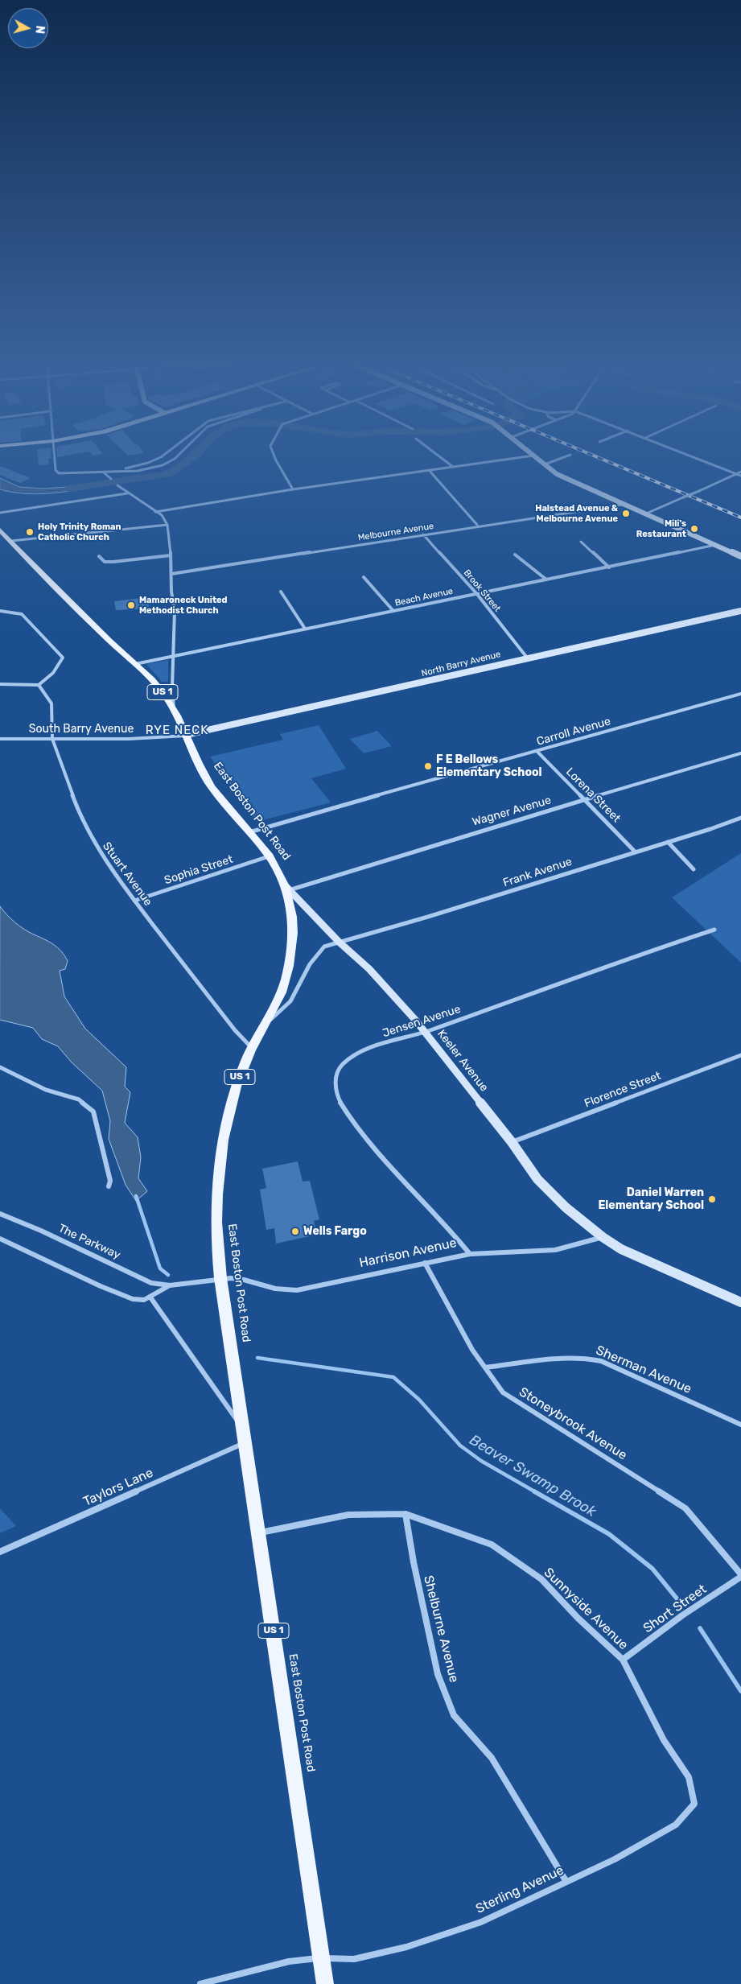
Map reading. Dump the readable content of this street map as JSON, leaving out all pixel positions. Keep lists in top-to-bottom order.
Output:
{
  "streets": {
    "main road": ["US 1", "East Boston Post Road"],
    "street": [
      "Melbourne Avenue",
      "Brook Street",
      "Beach Avenue",
      "North Barry Avenue",
      "South Barry Avenue",
      "Carroll Avenue",
      "Lorena Street",
      "Wagner Avenue",
      "Sophia Street",
      "Frank Avenue",
      "Stuart Avenue",
      "Jensen Avenue",
      "Keeler Avenue",
      "Florence Street",
      "The Parkway",
      "Harrison Avenue",
      "Sherman Avenue",
      "Stoneybrook Avenue",
      "Taylors Lane",
      "Sunnyside Avenue",
      "Short Street",
      "Shelburne Avenue",
      "Sterling Avenue"
    ]
  },
  "crossings": [
    ["Melbourne Avenue", "Brook Street"],
    ["Brook Street", "Beach Avenue"],
    ["Brook Street", "North Barry Avenue"],
    ["Beach Avenue", "East Boston Post Road"],
    ["North Barry Avenue", "South Barry Avenue"],
    ["North Barry Avenue", "East Boston Post Road"],
    ["South Barry Avenue", "East Boston Post Road"],
    ["South Barry Avenue", "Stuart Avenue"],
    ["Carroll Avenue", "Lorena Street"],
    ["Carroll Avenue", "East Boston Post Road"],
    ["Lorena Street", "Wagner Avenue"],
    ["Lorena Street", "Frank Avenue"],
    ["East Boston Post Road", "Wagner Avenue"],
    ["East Boston Post Road", "Sophia Street"],
    ["East Boston Post Road", "Frank Avenue"],
    ["East Boston Post Road", "Stuart Avenue"],
    ["East Boston Post Road", "Keeler Avenue"],
    ["East Boston Post Road", "The Parkway"],
    ["East Boston Post Road", "Harrison Avenue"],
    ["East Boston Post Road", "Taylors Lane"],
    ["East Boston Post Road", "Sunnyside Avenue"],
    ["East Boston Post Road", "Sterling Avenue"],
    ["Wagner Avenue", "Keeler Avenue"],
    ["Sophia Street", "Stuart Avenue"],
    ["Frank Avenue", "Keeler Avenue"],
    ["Jensen Avenue", "Keeler Avenue"],
    ["Jensen Avenue", "Harrison Avenue"],
    ["Keeler Avenue", "Florence Street"],
    ["Keeler Avenue", "Harrison Avenue"],
    ["The Parkway", "Harrison Avenue"],
    ["Harrison Avenue", "Stoneybrook Avenue"],
    ["Sherman Avenue", "Stoneybrook Avenue"],
    ["Stoneybrook Avenue", "Short Street"],
    ["Sunnyside Avenue", "Short Street"],
    ["Sunnyside Avenue", "Shelburne Avenue"],
    ["Sunnyside Avenue", "Sterling Avenue"],
    ["Shelburne Avenue", "Sterling Avenue"]
  ],
  "districts": ["RYE NECK"],
  "water": ["Beaver Swamp Brook"],
  "places": [
    "Halstead Avenue & Melbourne Avenue",
    "Mili's Restaurant",
    "Holy Trinity Roman Catholic Church",
    "Mamaroneck United Methodist Church",
    "F E Bellows Elementary School",
    "Daniel Warren Elementary School",
    "Wells Fargo"
  ],
  "north": "right"
}
